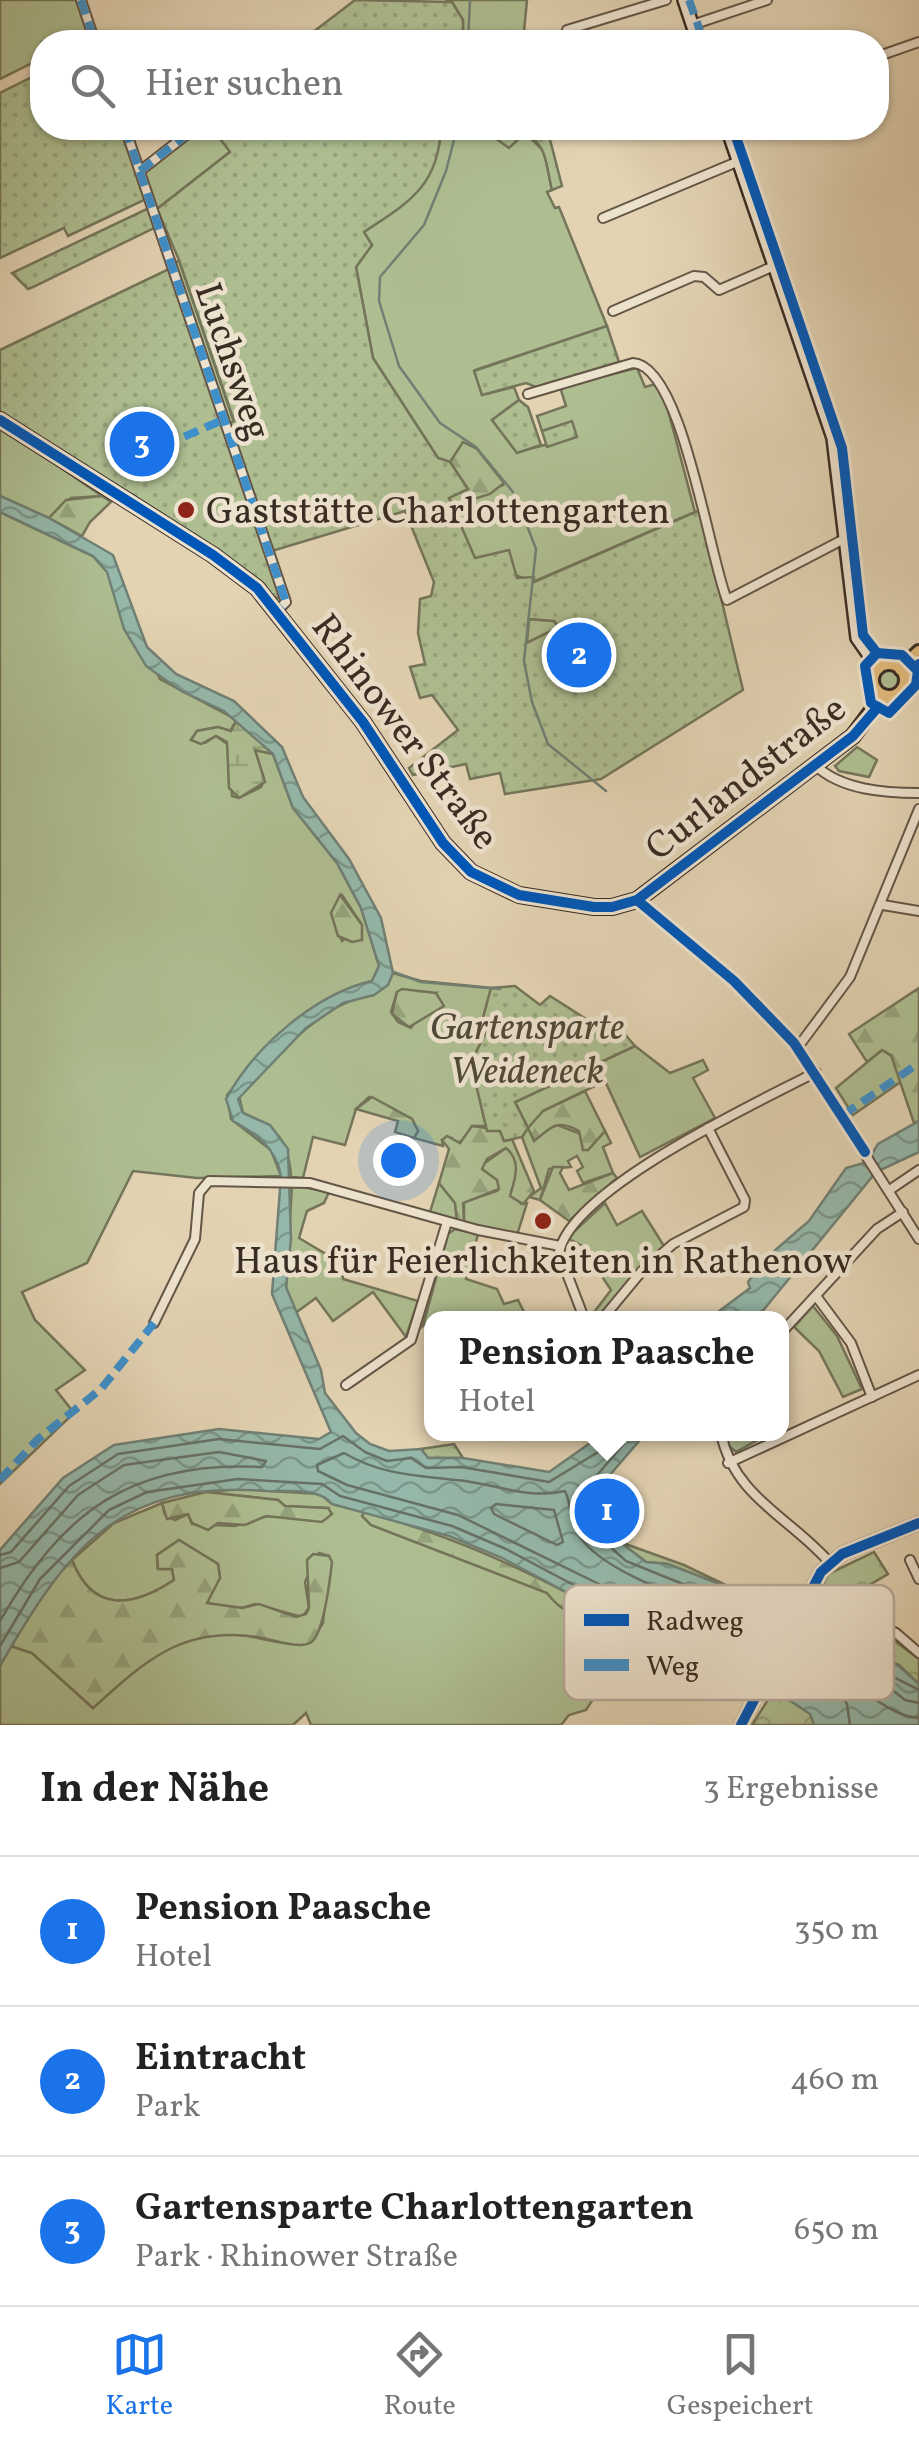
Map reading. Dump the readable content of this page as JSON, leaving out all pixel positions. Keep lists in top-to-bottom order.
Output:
{
  "streets": {
    "main road": ["Rhinower Straße", "Curlandstraße"],
    "street": ["Luchsweg"]
  },
  "crossings": [
    ["Luchsweg", "Rhinower Straße"],
    ["Rhinower Straße", "Curlandstraße"]
  ],
  "parks": ["Gartensparte Weideneck"],
  "places": ["Gaststätte Charlottengarten", "Haus für Feierlichkeiten in Rathenow"],
  "legend": ["Radweg", "Weg"],
  "page": {
    "search": "Hier suchen",
    "pins": ["3", "2", "1"],
    "popup": ["Pension Paasche", "Hotel"],
    "heading": ["In der Nähe", "3 Ergebnisse"],
    "list": [
      {
        "mark": "1",
        "name": "Pension Paasche",
        "note": "Hotel",
        "value": "350 m"
      },
      {
        "mark": "2",
        "name": "Eintracht",
        "note": "Park",
        "value": "460 m"
      },
      {
        "mark": "3",
        "name": "Gartensparte Charlottengarten",
        "note": "Park · Rhinower Straße",
        "value": "650 m"
      }
    ],
    "nav": ["Karte", "Route", "Gespeichert"]
  }
}
